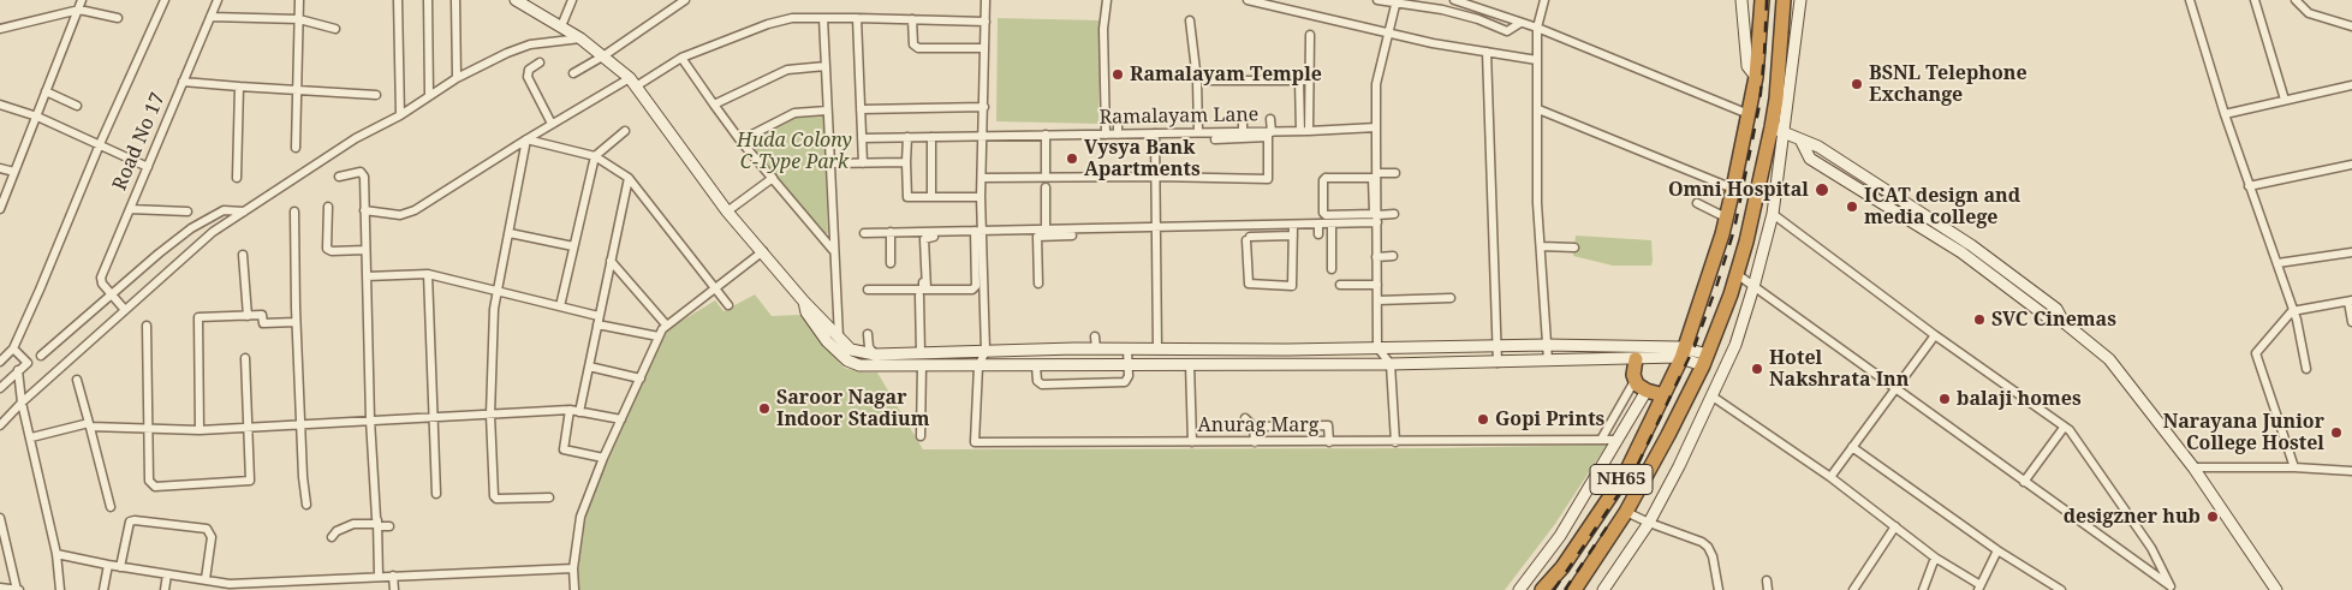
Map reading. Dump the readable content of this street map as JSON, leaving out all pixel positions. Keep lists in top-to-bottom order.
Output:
{
  "streets": {
    "highway": ["NH65"],
    "street": ["Ramalayam Lane", "Road No 17", "Anurag Marg"]
  },
  "parks": ["Huda Colony C-Type Park"],
  "places": [
    "Ramalayam Temple",
    "BSNL Telephone Exchange",
    "Vysya Bank Apartments",
    "Omni Hospital",
    "ICAT design and media college",
    "SVC Cinemas",
    "Hotel Nakshrata Inn",
    "balaji homes",
    "Saroor Nagar Indoor Stadium",
    "Gopi Prints",
    "Narayana Junior College Hostel",
    "desigzner hub"
  ]
}
